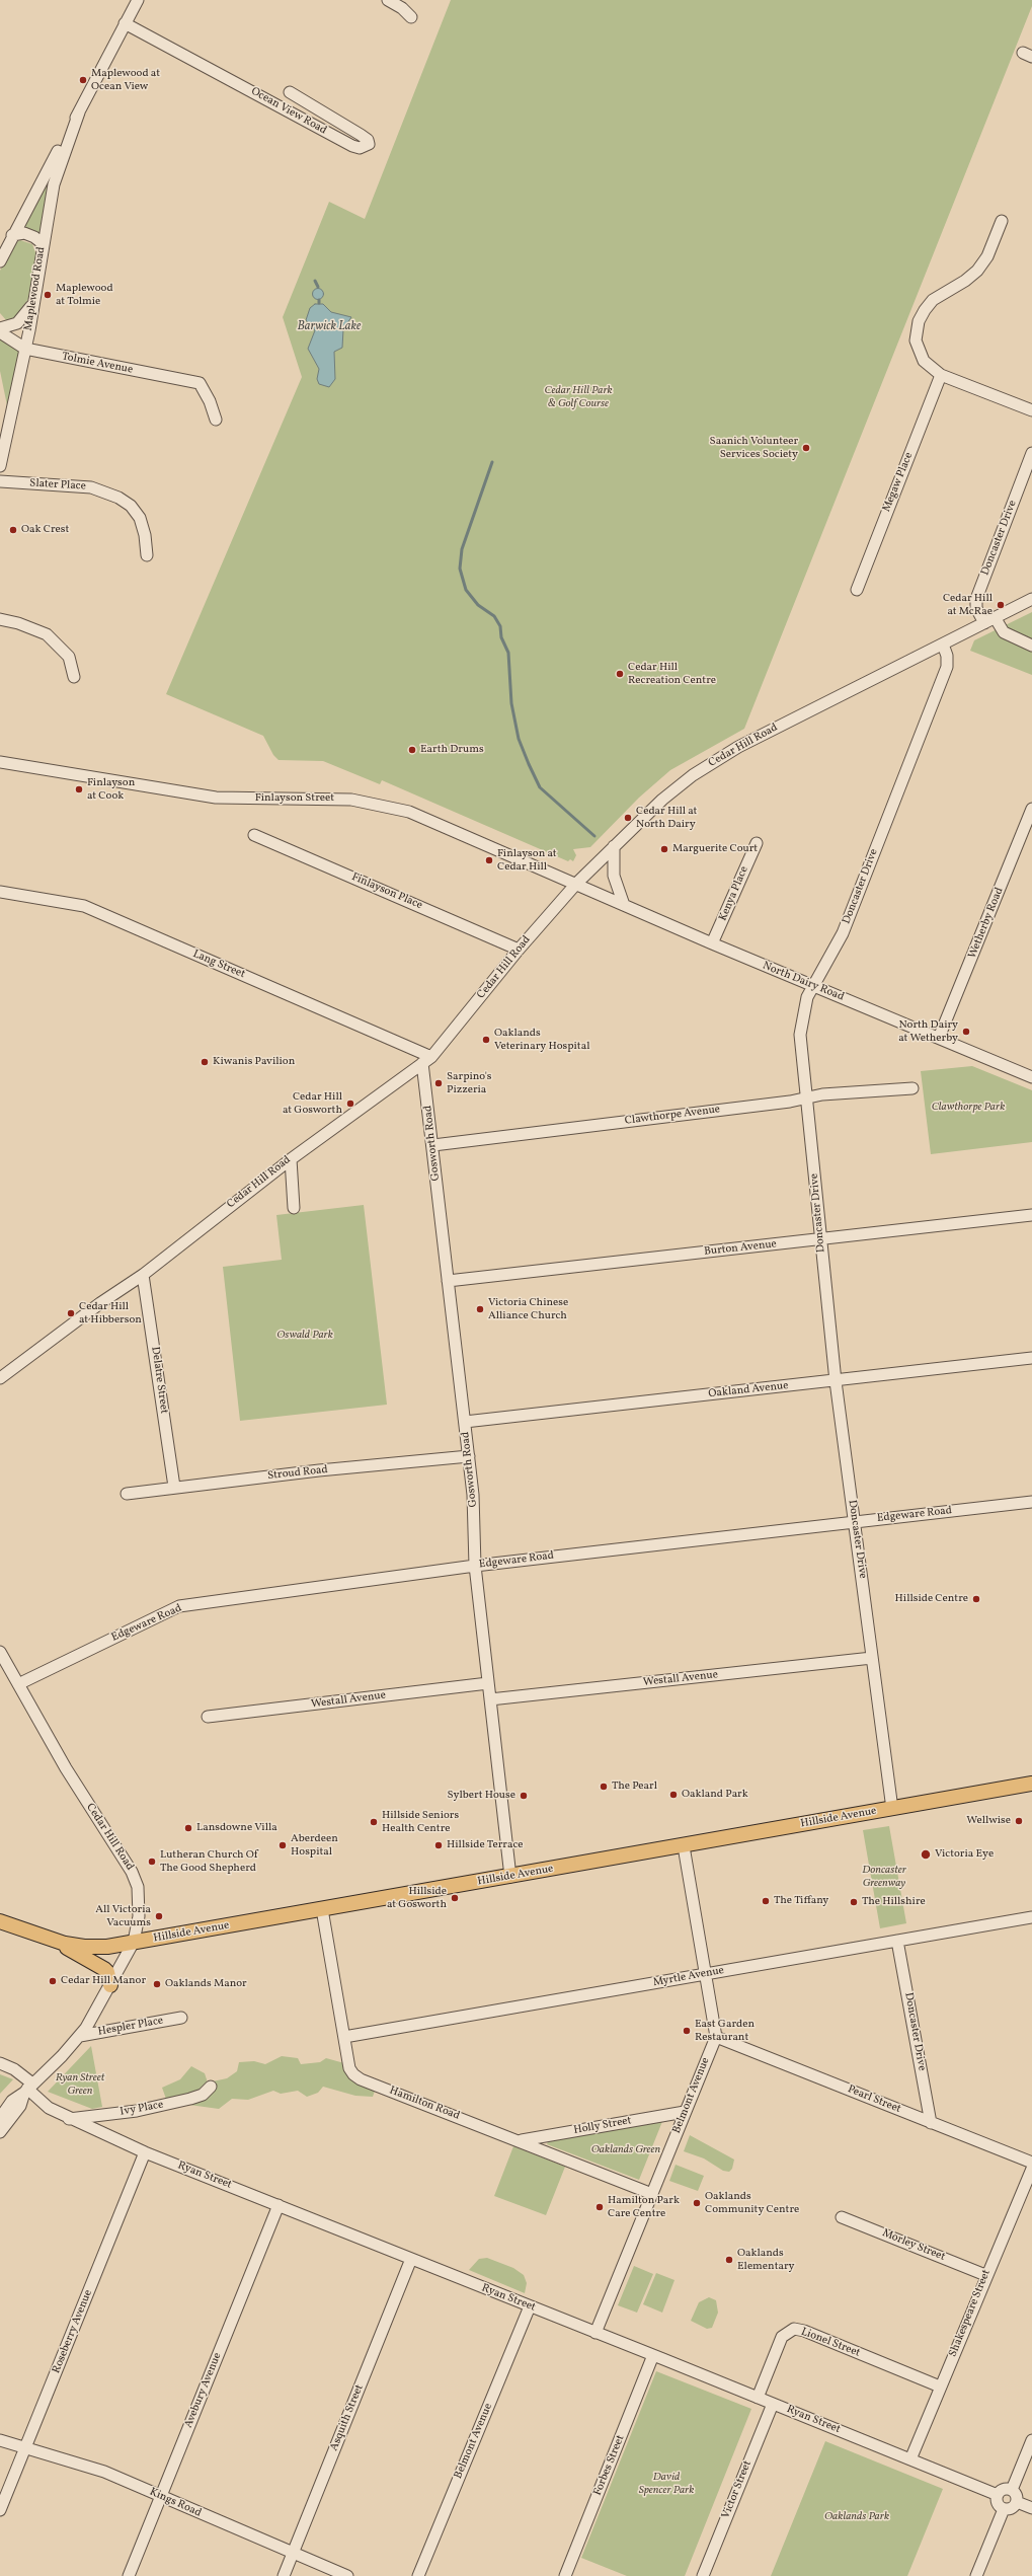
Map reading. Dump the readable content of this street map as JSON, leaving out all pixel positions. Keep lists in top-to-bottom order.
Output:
{
  "streets": {
    "main road": ["Hillside Avenue"],
    "street": [
      "Ocean View Road",
      "Maplewood Road",
      "Tolmie Avenue",
      "Megaw Place",
      "Slater Place",
      "Doncaster Drive",
      "Cedar Hill Road",
      "Finlayson Street",
      "Finlayson Place",
      "Kenya Place",
      "Wetherby Road",
      "Lang Street",
      "North Dairy Road",
      "Clawthorpe Avenue",
      "Gosworth Road",
      "Burton Avenue",
      "Delatre Street",
      "Oakland Avenue",
      "Stroud Road",
      "Edgeware Road",
      "Westall Avenue",
      "Myrtle Avenue",
      "Hespler Place",
      "Belmont Avenue",
      "Pearl Street",
      "Hamilton Road",
      "Ivy Place",
      "Holly Street",
      "Ryan Street",
      "Morley Street",
      "Shakespeare Street",
      "Roseberry Avenue",
      "Lionel Street",
      "Avebury Avenue",
      "Asquith Street",
      "Forbes Street",
      "Victor Street",
      "Kings Road"
    ]
  },
  "crossings": [
    ["Ocean View Road", "Maplewood Road"],
    ["Maplewood Road", "Tolmie Avenue"],
    ["Doncaster Drive", "Cedar Hill Road"],
    ["Doncaster Drive", "North Dairy Road"],
    ["Doncaster Drive", "Clawthorpe Avenue"],
    ["Doncaster Drive", "Burton Avenue"],
    ["Doncaster Drive", "Oakland Avenue"],
    ["Doncaster Drive", "Edgeware Road"],
    ["Doncaster Drive", "Westall Avenue"],
    ["Doncaster Drive", "Hillside Avenue"],
    ["Doncaster Drive", "Myrtle Avenue"],
    ["Doncaster Drive", "Pearl Street"],
    ["Cedar Hill Road", "Finlayson Street"],
    ["Cedar Hill Road", "Finlayson Place"],
    ["Cedar Hill Road", "Lang Street"],
    ["Cedar Hill Road", "North Dairy Road"],
    ["Cedar Hill Road", "Gosworth Road"],
    ["Cedar Hill Road", "Delatre Street"],
    ["Cedar Hill Road", "Edgeware Road"],
    ["Cedar Hill Road", "Hillside Avenue"],
    ["Cedar Hill Road", "Hespler Place"],
    ["Cedar Hill Road", "Ryan Street"],
    ["Finlayson Street", "North Dairy Road"],
    ["Kenya Place", "North Dairy Road"],
    ["Wetherby Road", "North Dairy Road"],
    ["Lang Street", "Gosworth Road"],
    ["Clawthorpe Avenue", "Gosworth Road"],
    ["Gosworth Road", "Burton Avenue"],
    ["Gosworth Road", "Oakland Avenue"],
    ["Gosworth Road", "Stroud Road"],
    ["Gosworth Road", "Edgeware Road"],
    ["Gosworth Road", "Westall Avenue"],
    ["Gosworth Road", "Hillside Avenue"],
    ["Delatre Street", "Stroud Road"],
    ["Hillside Avenue", "Hamilton Road"],
    ["Myrtle Avenue", "Hamilton Road"],
    ["Belmont Avenue", "Pearl Street"],
    ["Belmont Avenue", "Hamilton Road"],
    ["Belmont Avenue", "Holly Street"],
    ["Belmont Avenue", "Ryan Street"],
    ["Hamilton Road", "Holly Street"],
    ["Ivy Place", "Ryan Street"],
    ["Ryan Street", "Shakespeare Street"],
    ["Ryan Street", "Roseberry Avenue"],
    ["Ryan Street", "Lionel Street"],
    ["Ryan Street", "Avebury Avenue"],
    ["Ryan Street", "Asquith Street"],
    ["Ryan Street", "Forbes Street"],
    ["Ryan Street", "Victor Street"],
    ["Morley Street", "Shakespeare Street"],
    ["Shakespeare Street", "Lionel Street"],
    ["Roseberry Avenue", "Kings Road"],
    ["Avebury Avenue", "Kings Road"],
    ["Asquith Street", "Kings Road"]
  ],
  "water": ["Barwick Lake"],
  "parks": [
    "Cedar Hill Park & Golf Course",
    "Clawthorpe Park",
    "Oswald Park",
    "Doncaster Greenway",
    "Ryan Street Green",
    "Oaklands Green",
    "David Spencer Park",
    "Oaklands Park"
  ],
  "places": [
    "Maplewood at Ocean View",
    "Maplewood at Tolmie",
    "Saanich Volunteer Services Society",
    "Oak Crest",
    "Cedar Hill at McRae",
    "Cedar Hill Recreation Centre",
    "Earth Drums",
    "Finlayson at Cook",
    "Cedar Hill at North Dairy",
    "Marguerite Court",
    "Finlayson at Cedar Hill",
    "North Dairy at Wetherby",
    "Oaklands Veterinary Hospital",
    "Kiwanis Pavilion",
    "Sarpino's Pizzeria",
    "Cedar Hill at Gosworth",
    "Victoria Chinese Alliance Church",
    "Cedar Hill at Hibberson",
    "Hillside Centre",
    "The Pearl",
    "Oakland Park",
    "Sylbert House",
    "Wellwise",
    "Hillside Seniors Health Centre",
    "Lansdowne Villa",
    "Aberdeen Hospital",
    "Hillside Terrace",
    "Victoria Eye",
    "Lutheran Church Of The Good Shepherd",
    "Hillside at Gosworth",
    "The Tiffany",
    "The Hillshire",
    "All Victoria Vacuums",
    "Cedar Hill Manor",
    "Oaklands Manor",
    "East Garden Restaurant",
    "Oaklands Community Centre",
    "Hamilton Park Care Centre",
    "Oaklands Elementary"
  ]
}
